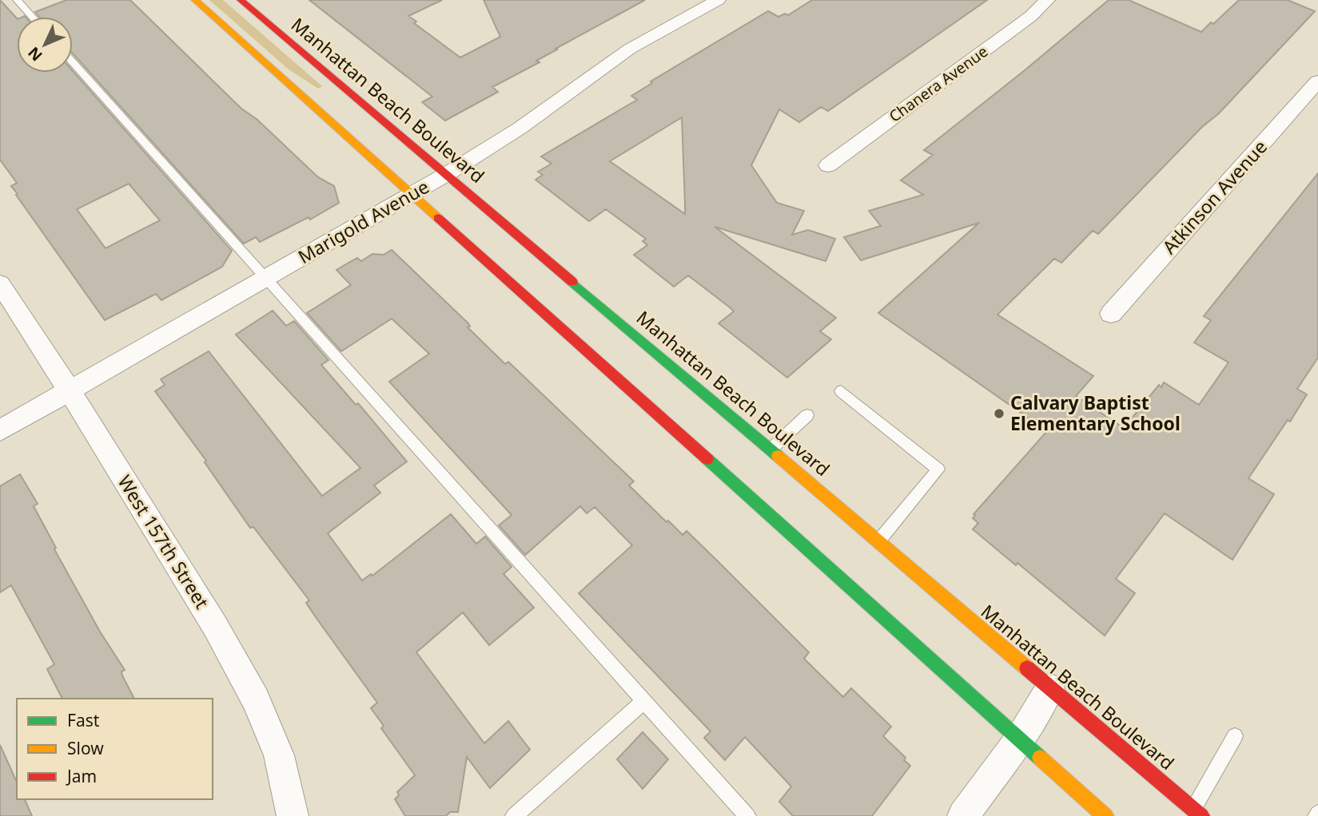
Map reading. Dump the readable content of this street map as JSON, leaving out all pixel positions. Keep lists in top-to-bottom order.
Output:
{
  "streets": {
    "main road": ["Manhattan Beach Boulevard"],
    "street": [
      "Chanera Avenue",
      "Atkinson Avenue",
      "Marigold Avenue",
      "West 157th Street"
    ]
  },
  "crossings": [
    ["Manhattan Beach Boulevard", "Marigold Avenue"],
    ["Marigold Avenue", "West 157th Street"]
  ],
  "places": ["Calvary Baptist Elementary School"],
  "legend": ["Fast", "Slow", "Jam"],
  "north": "bottom left"
}
